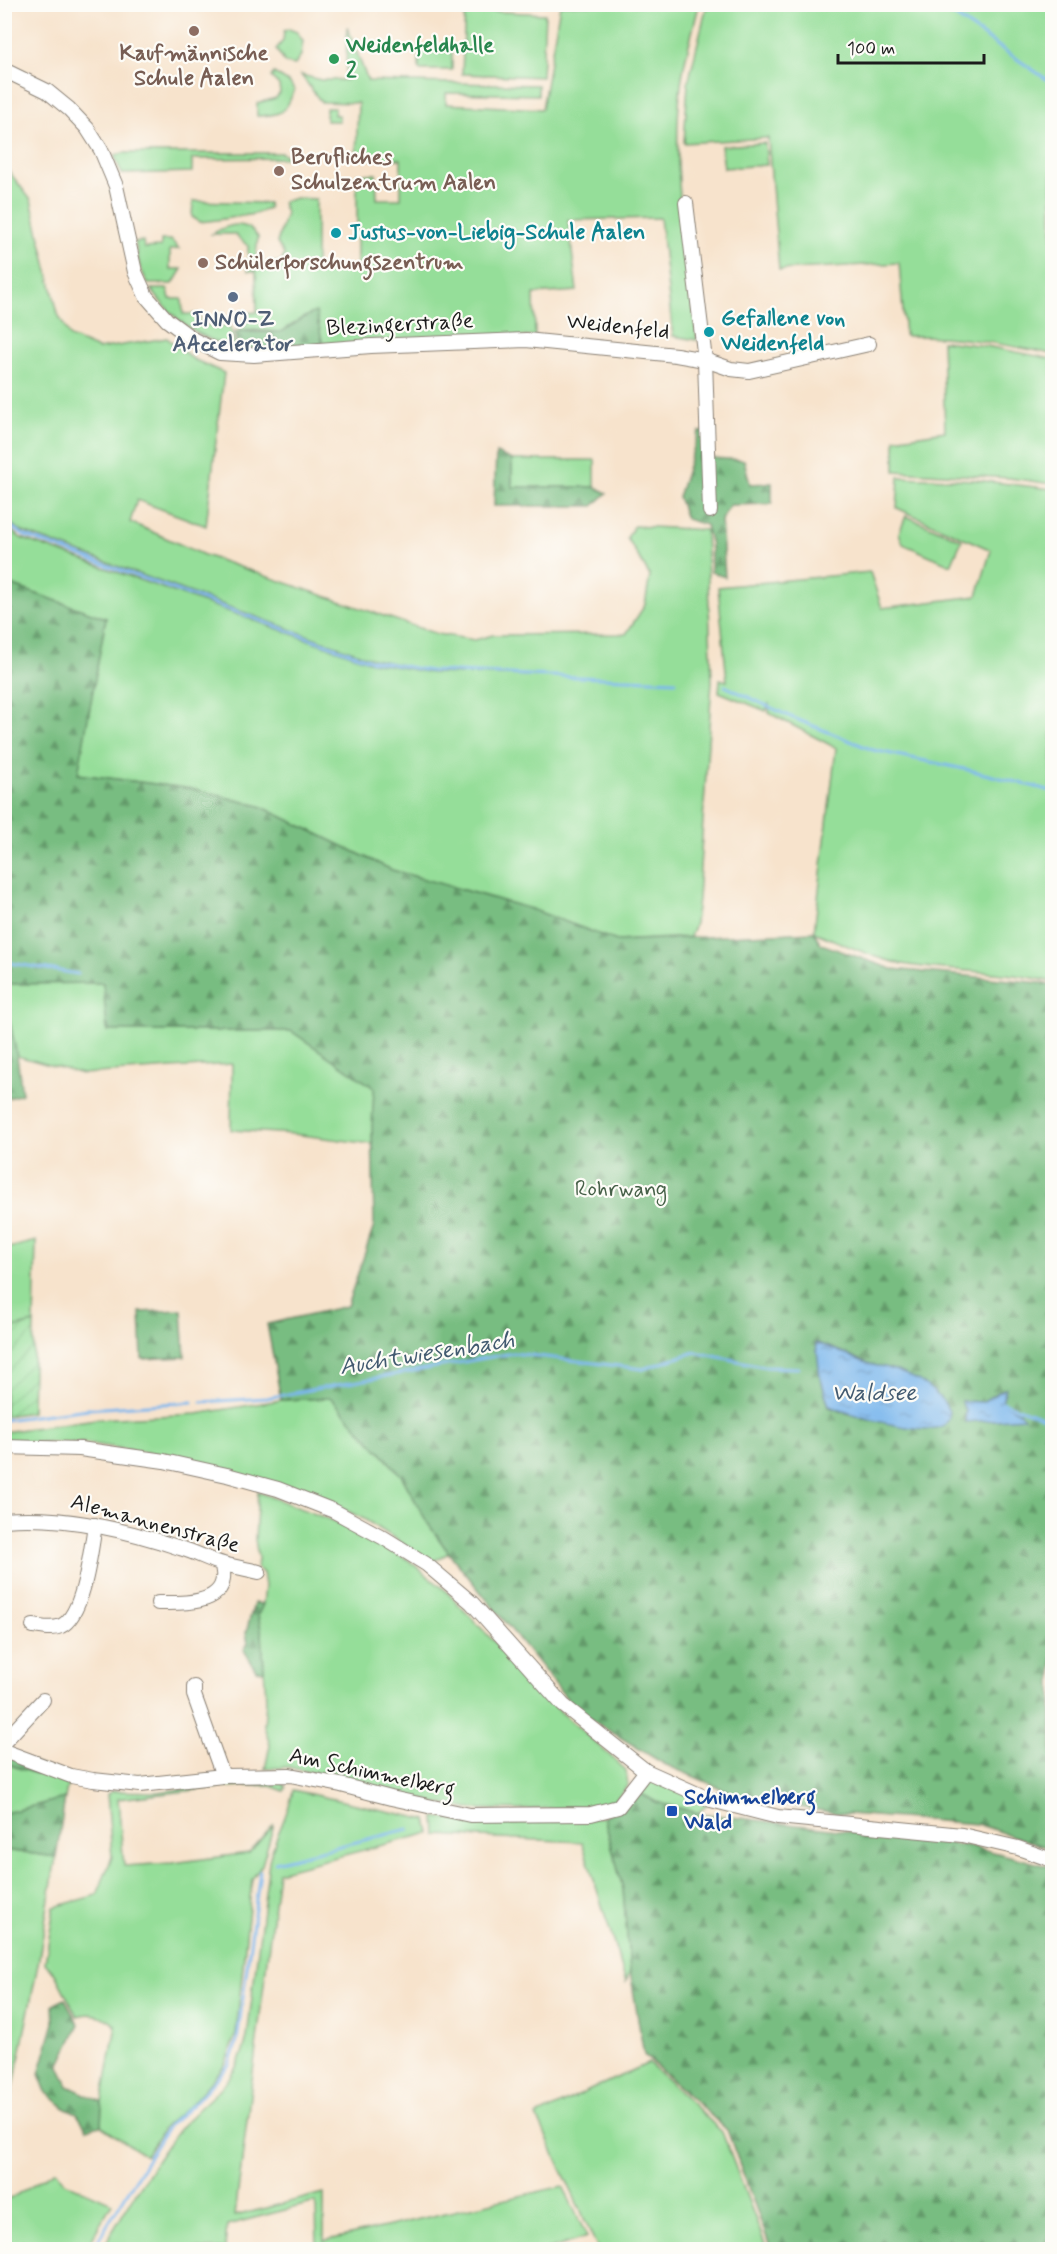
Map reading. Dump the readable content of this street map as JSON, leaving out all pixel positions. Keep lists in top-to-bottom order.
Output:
{
  "streets": {
    "street": [
      "Blezingerstraße",
      "Weidenfeld",
      "Alemannenstraße",
      "Am Schimmelberg"
    ]
  },
  "crossings": [
    ["Blezingerstraße", "Weidenfeld"]
  ],
  "water": ["Auchtwiesenbach", "Waldsee"],
  "parks": ["Rohrwang"],
  "places": {
    "other": [
      "Kaufmännische Schule Aalen",
      "Weidenfeldhalle 2",
      "Berufliches Schulzentrum Aalen",
      "Justus-von-Liebig-Schule Aalen",
      "Schülerforschungszentrum",
      "INNO-Z AAccelerator",
      "Gefallene von Weidenfeld"
    ],
    "transit": ["Schimmelberg Wald"]
  },
  "scale_bar": "100 m"
}
